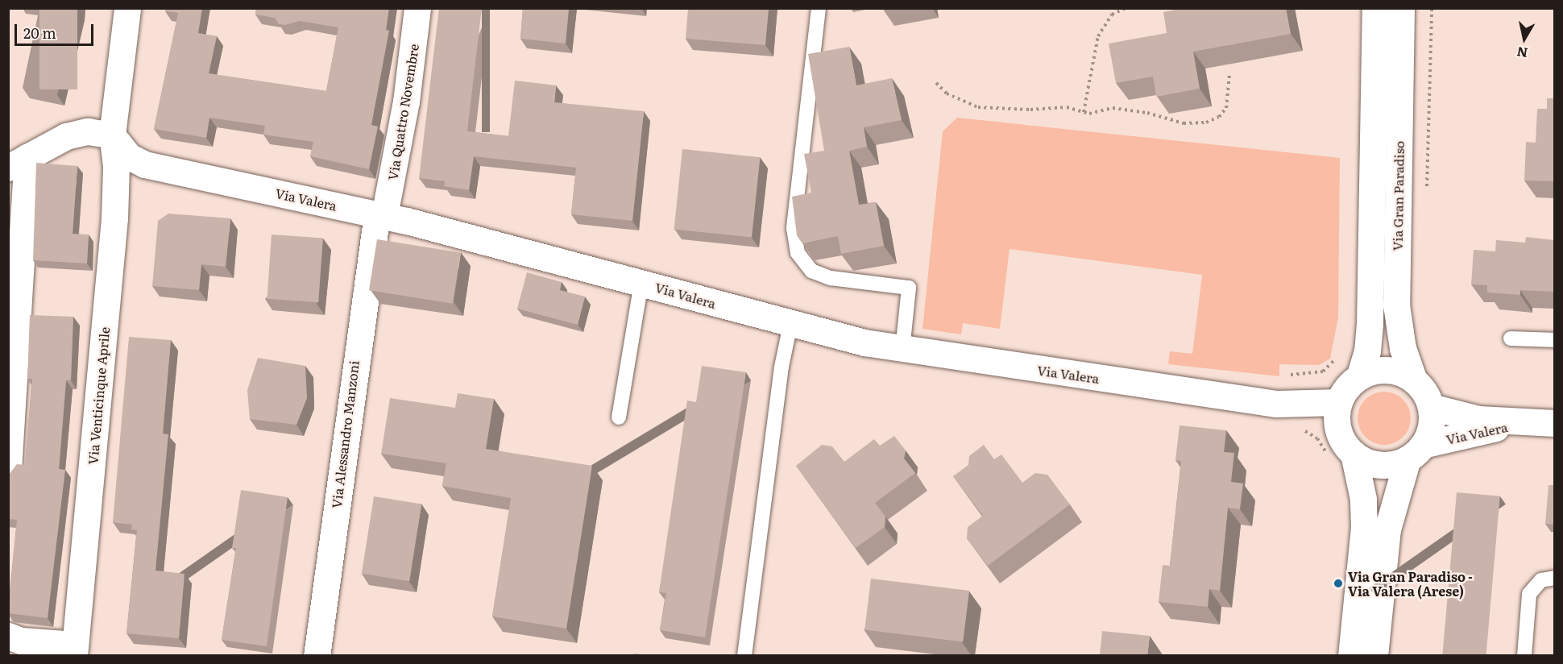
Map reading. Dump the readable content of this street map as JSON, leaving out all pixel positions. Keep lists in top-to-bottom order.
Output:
{
  "streets": {
    "street": [
      "Via Quattro Novembre",
      "Via Gran Paradiso",
      "Via Valera",
      "Via Venticinque Aprile",
      "Via Alessandro Manzoni"
    ]
  },
  "crossings": [
    ["Via Quattro Novembre", "Via Valera"],
    ["Via Quattro Novembre", "Via Alessandro Manzoni"],
    ["Via Gran Paradiso", "Via Valera"],
    ["Via Valera", "Via Venticinque Aprile"],
    ["Via Valera", "Via Alessandro Manzoni"]
  ],
  "places": ["Via Gran Paradiso - Via Valera (Arese)"],
  "scale_bar": "20 m",
  "north": "bottom"
}
